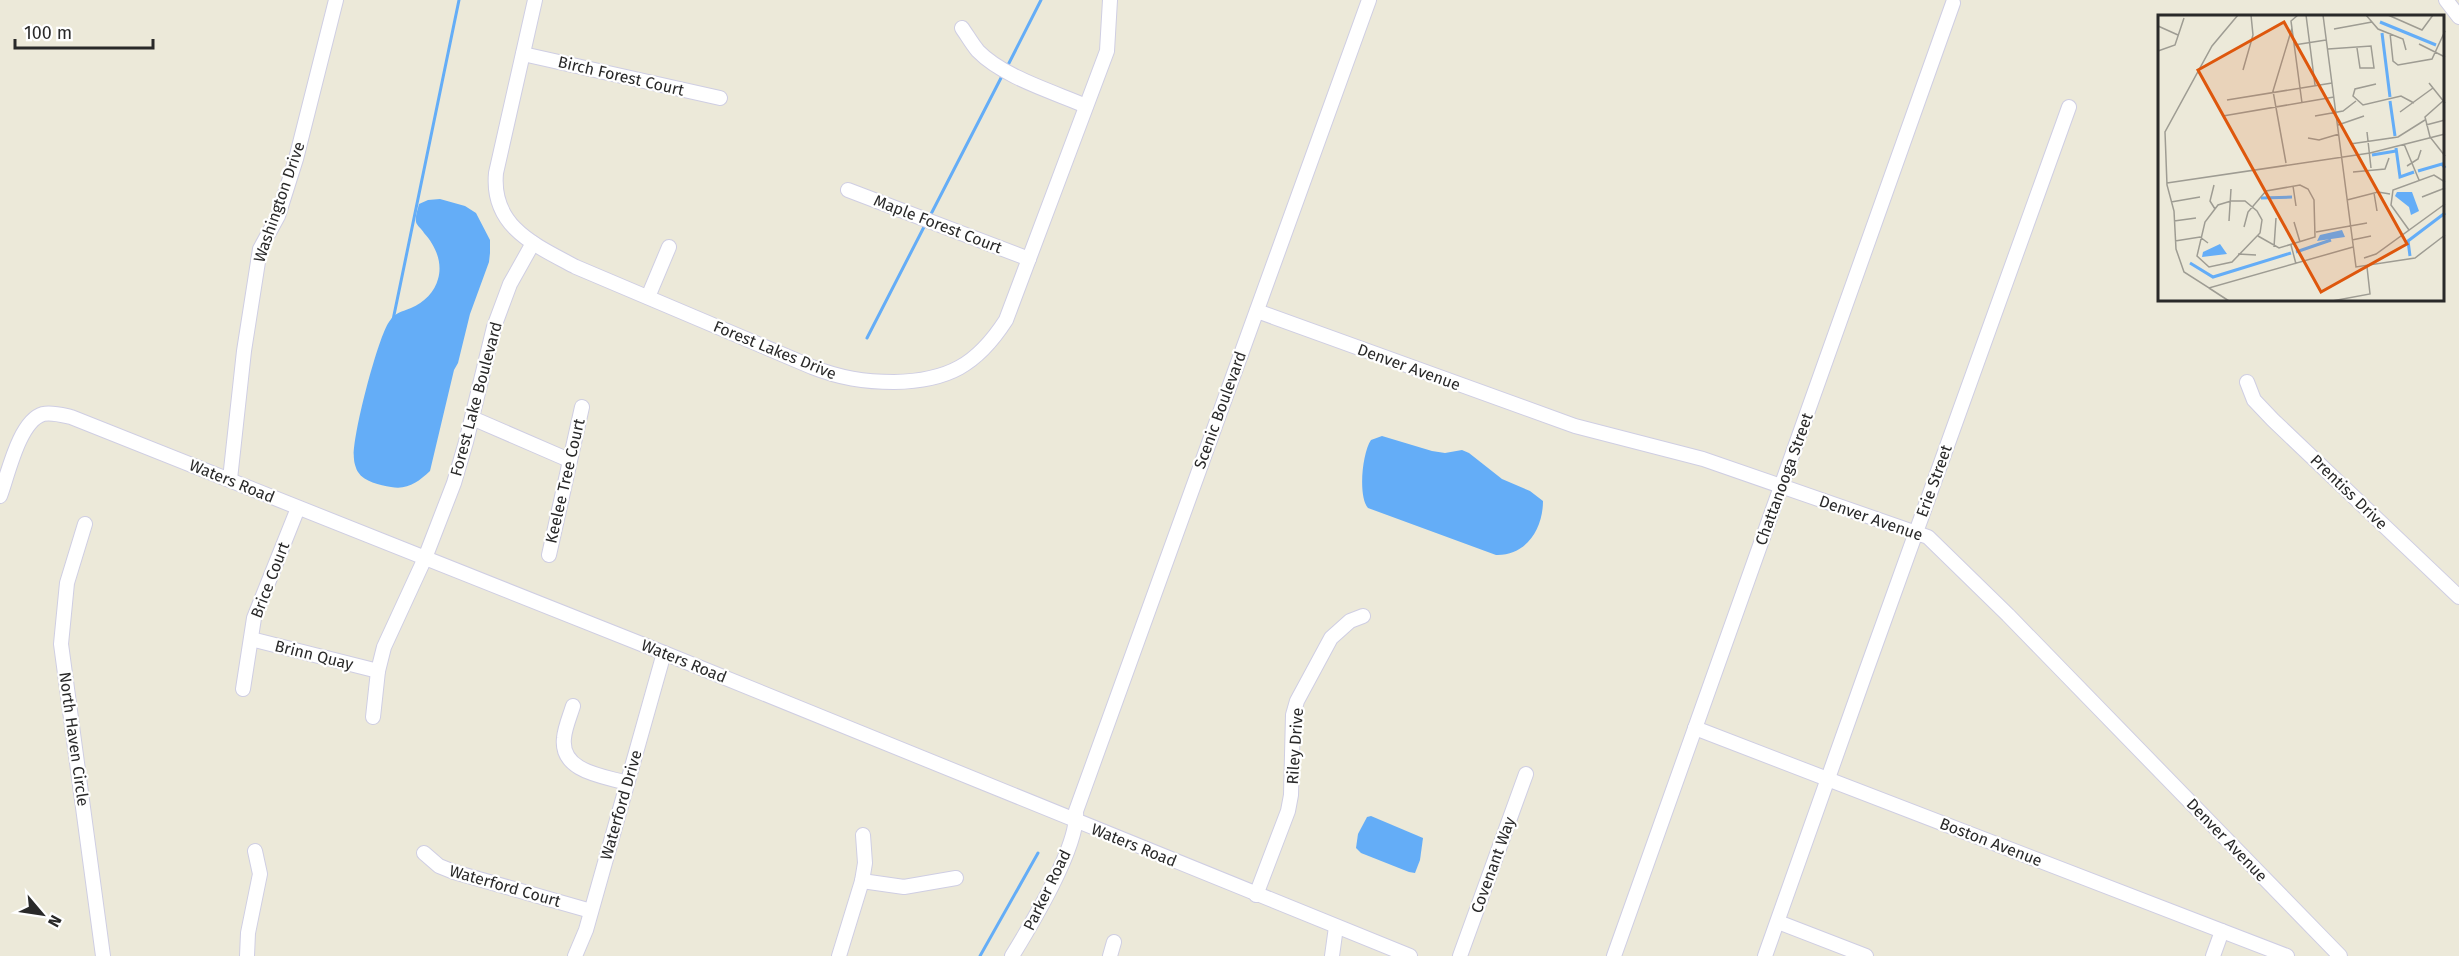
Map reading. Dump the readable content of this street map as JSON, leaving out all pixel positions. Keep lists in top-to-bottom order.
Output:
{
  "streets": {
    "street": [
      "Birch Forest Court",
      "Washington Drive",
      "Maple Forest Court",
      "Forest Lakes Drive",
      "Denver Avenue",
      "Forest Lake Boulevard",
      "Scenic Boulevard",
      "Chattanooga Street",
      "Waters Road",
      "Keelee Tree Court",
      "Erie Street",
      "Prentiss Drive",
      "Brice Court",
      "Brinn Quay",
      "North Haven Circle",
      "Riley Drive",
      "Waterford Drive",
      "Boston Avenue",
      "Covenant Way",
      "Waterford Court",
      "Parker Road"
    ]
  },
  "crossings": [
    ["Birch Forest Court", "Forest Lakes Drive"],
    ["Washington Drive", "Waters Road"],
    ["Maple Forest Court", "Forest Lakes Drive"],
    ["Forest Lakes Drive", "Forest Lake Boulevard"],
    ["Denver Avenue", "Scenic Boulevard"],
    ["Denver Avenue", "Chattanooga Street"],
    ["Denver Avenue", "Erie Street"],
    ["Forest Lake Boulevard", "Waters Road"],
    ["Forest Lake Boulevard", "Brinn Quay"],
    ["Scenic Boulevard", "Waters Road"],
    ["Scenic Boulevard", "Parker Road"],
    ["Chattanooga Street", "Boston Avenue"],
    ["Waters Road", "Brice Court"],
    ["Waters Road", "Riley Drive"],
    ["Waters Road", "Waterford Drive"],
    ["Waters Road", "Parker Road"],
    ["Erie Street", "Boston Avenue"],
    ["Brice Court", "Brinn Quay"],
    ["Waterford Drive", "Waterford Court"]
  ],
  "scale_bar": "100 m",
  "north": "bottom right"
}
